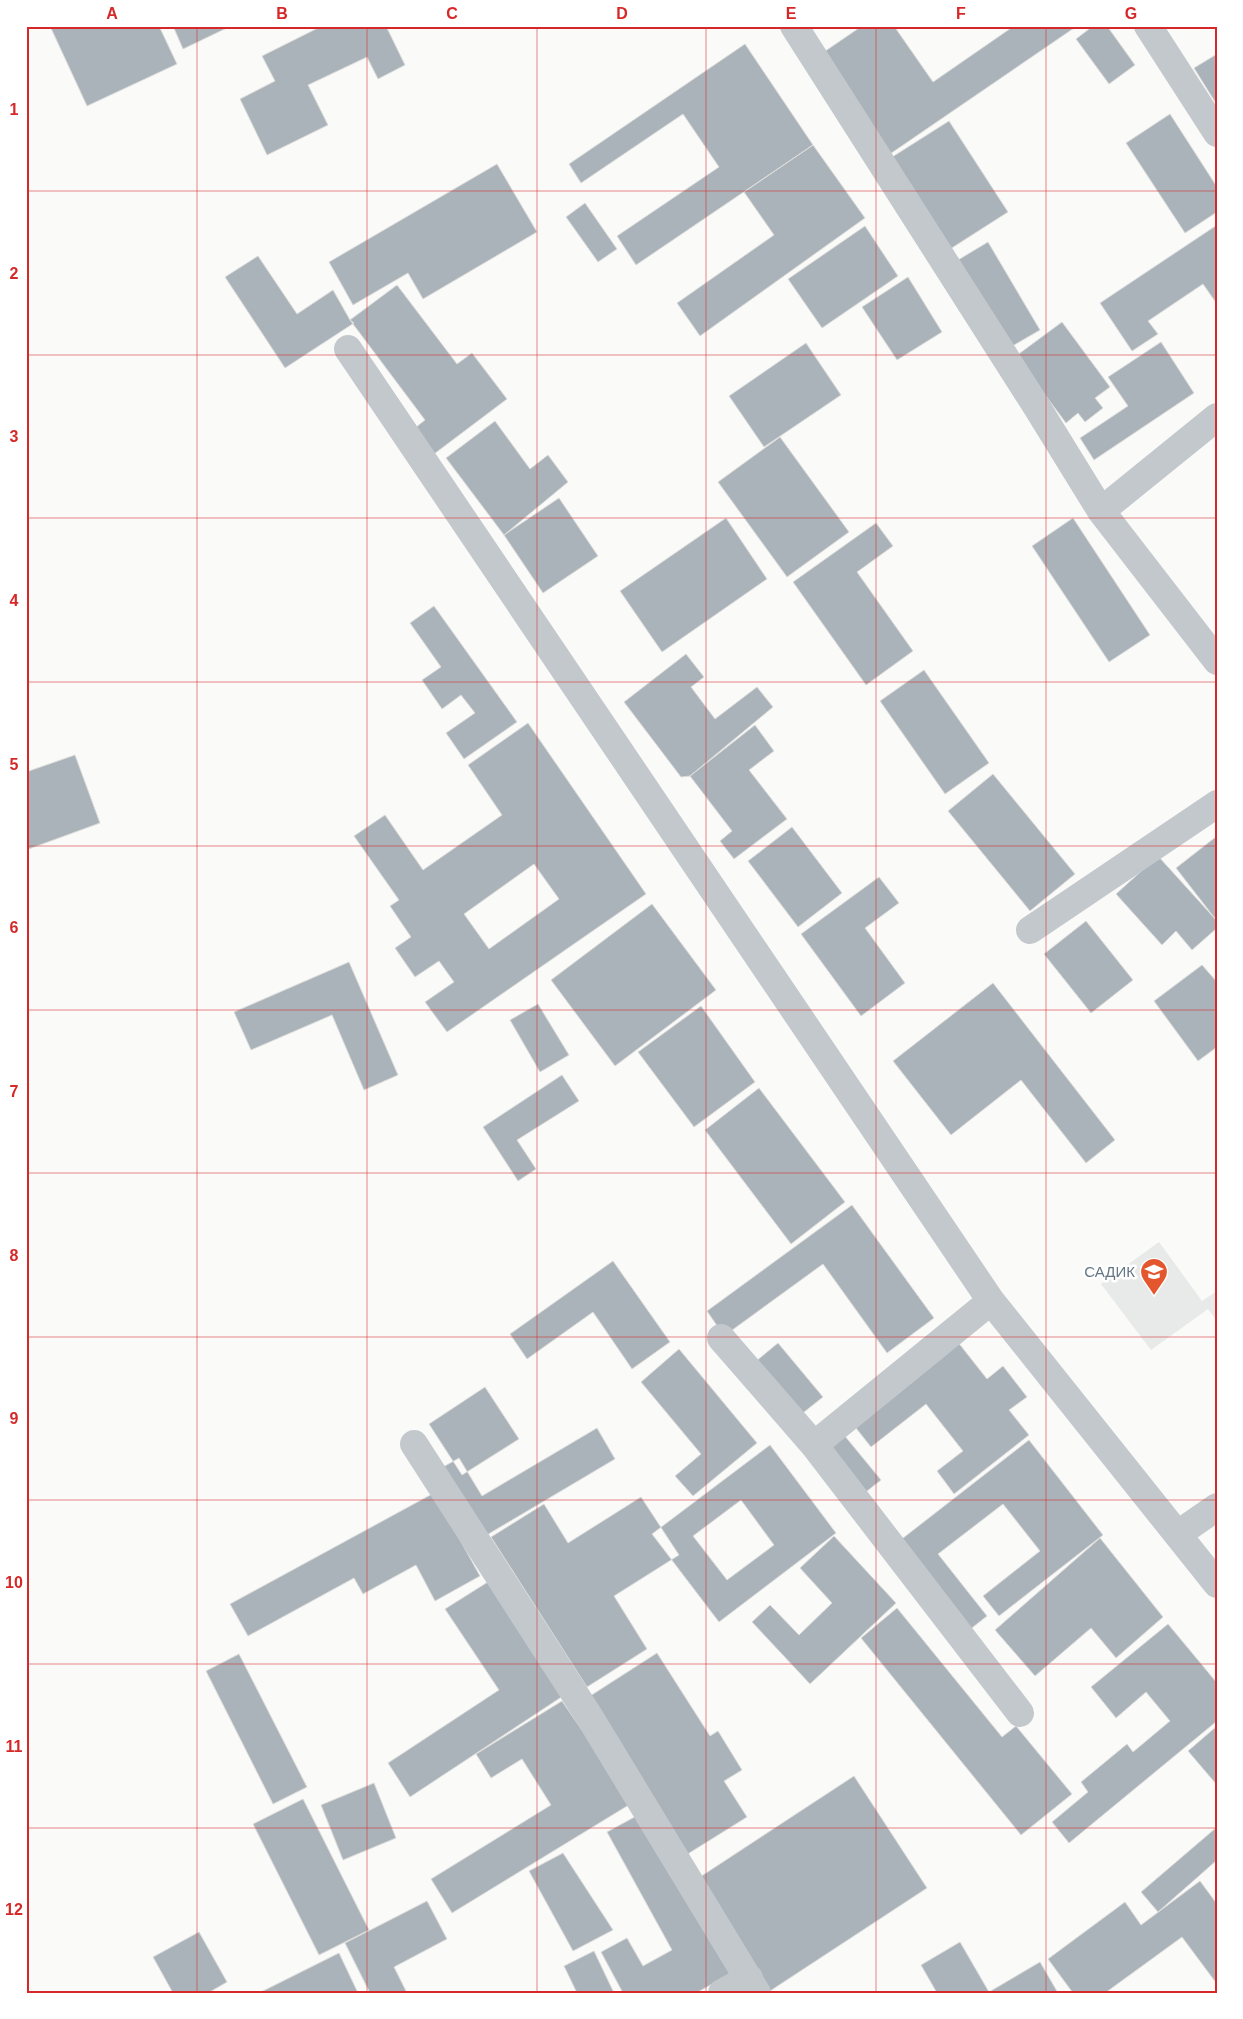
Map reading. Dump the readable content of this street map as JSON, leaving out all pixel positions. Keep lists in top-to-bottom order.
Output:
{
  "places": {
    "school or university": ["САДИК"]
  },
  "grid": {
    "columns": [
      "A",
      "B",
      "C",
      "D",
      "E",
      "F",
      "G"
    ],
    "rows": [
      "1",
      "2",
      "3",
      "4",
      "5",
      "6",
      "7",
      "8",
      "9",
      "10",
      "11",
      "12"
    ]
  }
}
